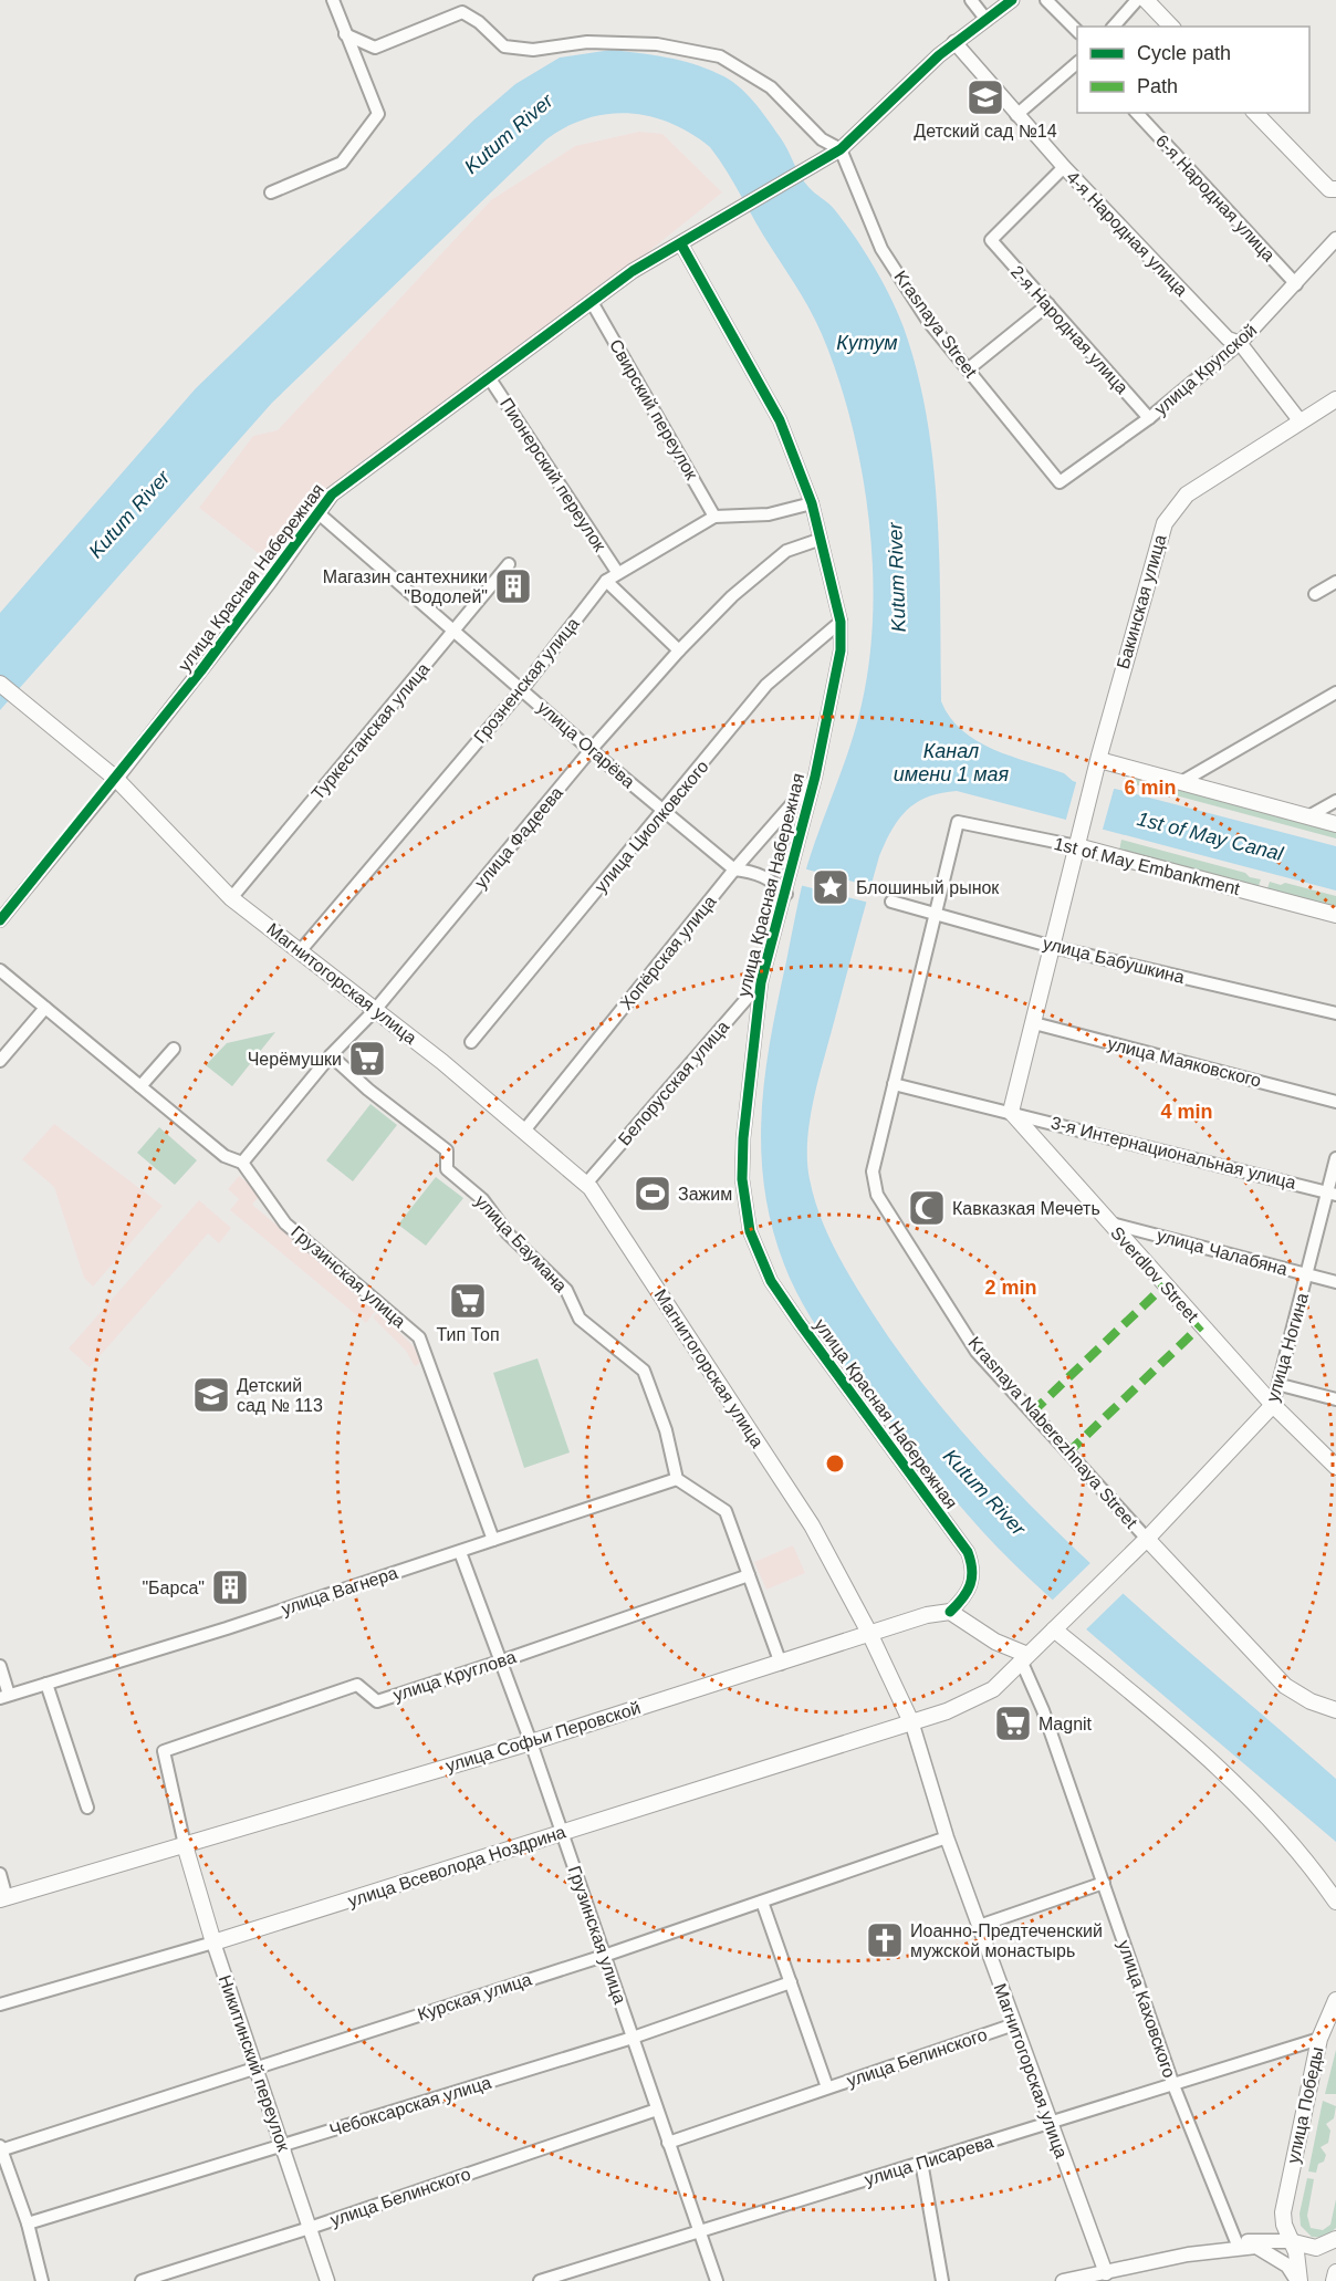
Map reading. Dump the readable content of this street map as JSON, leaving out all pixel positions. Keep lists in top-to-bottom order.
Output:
{
  "streets": {
    "main road": [
      "Бакинская улица",
      "1st of May Embankment",
      "Магнитогорская улица",
      "Sverdlov Street",
      "улица Ногина",
      "Krasnaya Naberezhnaya Street",
      "улица Софьи Перовской",
      "улица Всеволода Ноздрина",
      "Никитинский переулок",
      "улица Победы"
    ],
    "street": [
      "6-я Народная улица",
      "4-я Народная улица",
      "Krasnaya Street",
      "2-я Народная улица",
      "улица Крупской",
      "Свирский переулок",
      "Пионерский переулок",
      "улица Красная Набережная",
      "Грозненская улица",
      "Туркестанская улица",
      "улица Огарёва",
      "улица Циолковского",
      "улица Фадеева",
      "Хопёрская улица",
      "улица Бабушкина",
      "улица Маяковского",
      "Белорусская улица",
      "3-я Интернациональная улица",
      "улица Баумана",
      "улица Чалабяна",
      "Грузинская улица",
      "улица Вагнера",
      "улица Круглова",
      "Курская улица",
      "улица Каховского",
      "улица Белинского",
      "Чебоксарская улица",
      "улица Писарева"
    ]
  },
  "crossings": [
    ["6-я Народная улица", "улица Крупской"],
    ["4-я Народная улица", "2-я Народная улица"],
    ["4-я Народная улица", "улица Крупской"],
    ["4-я Народная улица", "улица Красная Набережная"],
    ["4-я Народная улица", "Бакинская улица"],
    ["Krasnaya Street", "улица Крупской"],
    ["Krasnaya Street", "улица Красная Набережная"],
    ["2-я Народная улица", "улица Крупской"],
    ["Свирский переулок", "улица Красная Набережная"],
    ["Свирский переулок", "Грозненская улица"],
    ["Пионерский переулок", "улица Красная Набережная"],
    ["Пионерский переулок", "Грозненская улица"],
    ["улица Красная Набережная", "Грозненская улица"],
    ["улица Красная Набережная", "улица Огарёва"],
    ["улица Красная Набережная", "улица Циолковского"],
    ["улица Красная Набережная", "улица Фадеева"],
    ["улица Красная Набережная", "Хопёрская улица"],
    ["улица Красная Набережная", "Магнитогорская улица"],
    ["улица Красная Набережная", "Белорусская улица"],
    ["улица Красная Набережная", "улица Софьи Перовской"],
    ["Бакинская улица", "1st of May Embankment"],
    ["Грозненская улица", "улица Огарёва"],
    ["Грозненская улица", "Магнитогорская улица"],
    ["Туркестанская улица", "улица Огарёва"],
    ["Туркестанская улица", "Магнитогорская улица"],
    ["улица Огарёва", "улица Циолковского"],
    ["улица Огарёва", "улица Фадеева"],
    ["улица Огарёва", "Хопёрская улица"],
    ["улица Фадеева", "Магнитогорская улица"],
    ["улица Фадеева", "улица Баумана"],
    ["улица Фадеева", "Грузинская улица"],
    ["1st of May Embankment", "Krasnaya Naberezhnaya Street"],
    ["Хопёрская улица", "Магнитогорская улица"],
    ["улица Бабушкина", "Krasnaya Naberezhnaya Street"],
    ["Магнитогорская улица", "Белорусская улица"],
    ["Магнитогорская улица", "улица Софьи Перовской"],
    ["Магнитогорская улица", "улица Всеволода Ноздрина"],
    ["Магнитогорская улица", "Курская улица"],
    ["Магнитогорская улица", "улица Белинского"],
    ["Магнитогорская улица", "улица Писарева"],
    ["3-я Интернациональная улица", "Sverdlov Street"],
    ["3-я Интернациональная улица", "улица Ногина"],
    ["3-я Интернациональная улица", "Krasnaya Naberezhnaya Street"],
    ["улица Баумана", "улица Вагнера"],
    ["улица Чалабяна", "Sverdlov Street"],
    ["улица Чалабяна", "улица Ногина"],
    ["Sverdlov Street", "улица Ногина"],
    ["Грузинская улица", "улица Вагнера"],
    ["Грузинская улица", "улица Круглова"],
    ["Грузинская улица", "улица Софьи Перовской"],
    ["Грузинская улица", "улица Всеволода Ноздрина"],
    ["Грузинская улица", "Курская улица"],
    ["Грузинская улица", "улица Белинского"],
    ["Грузинская улица", "Чебоксарская улица"],
    ["Грузинская улица", "улица Писарева"],
    ["улица Ногина", "Krasnaya Naberezhnaya Street"],
    ["улица Круглова", "улица Софьи Перовской"],
    ["улица Круглова", "Никитинский переулок"],
    ["улица Софьи Перовской", "Никитинский переулок"],
    ["улица Всеволода Ноздрина", "улица Каховского"],
    ["улица Всеволода Ноздрина", "Никитинский переулок"],
    ["Курская улица", "Никитинский переулок"],
    ["улица Каховского", "улица Писарева"],
    ["улица Белинского", "Никитинский переулок"],
    ["Никитинский переулок", "Чебоксарская улица"],
    ["улица Победы", "улица Писарева"]
  ],
  "water": [
    "Kutum River",
    "Кутум",
    "Канал имени 1 мая",
    "1st of May Canal"
  ],
  "places": {
    "school or university": ["Детский сад №14", "Детский сад № 113"],
    "building": ["Магазин сантехники \"Водолей\"", "\"Барса\""],
    "place": ["Блошиный рынок"],
    "supermarket": ["Черёмушки", "Тип Топ", "Magnit"],
    "sports": ["Зажим"],
    "mosque": ["Кавказкая Мечеть"],
    "church": ["Иоанно-Предтеченский мужской монастырь"]
  },
  "legend": ["Cycle path", "Path"],
  "rings": ["6 min", "4 min", "2 min"]
}
